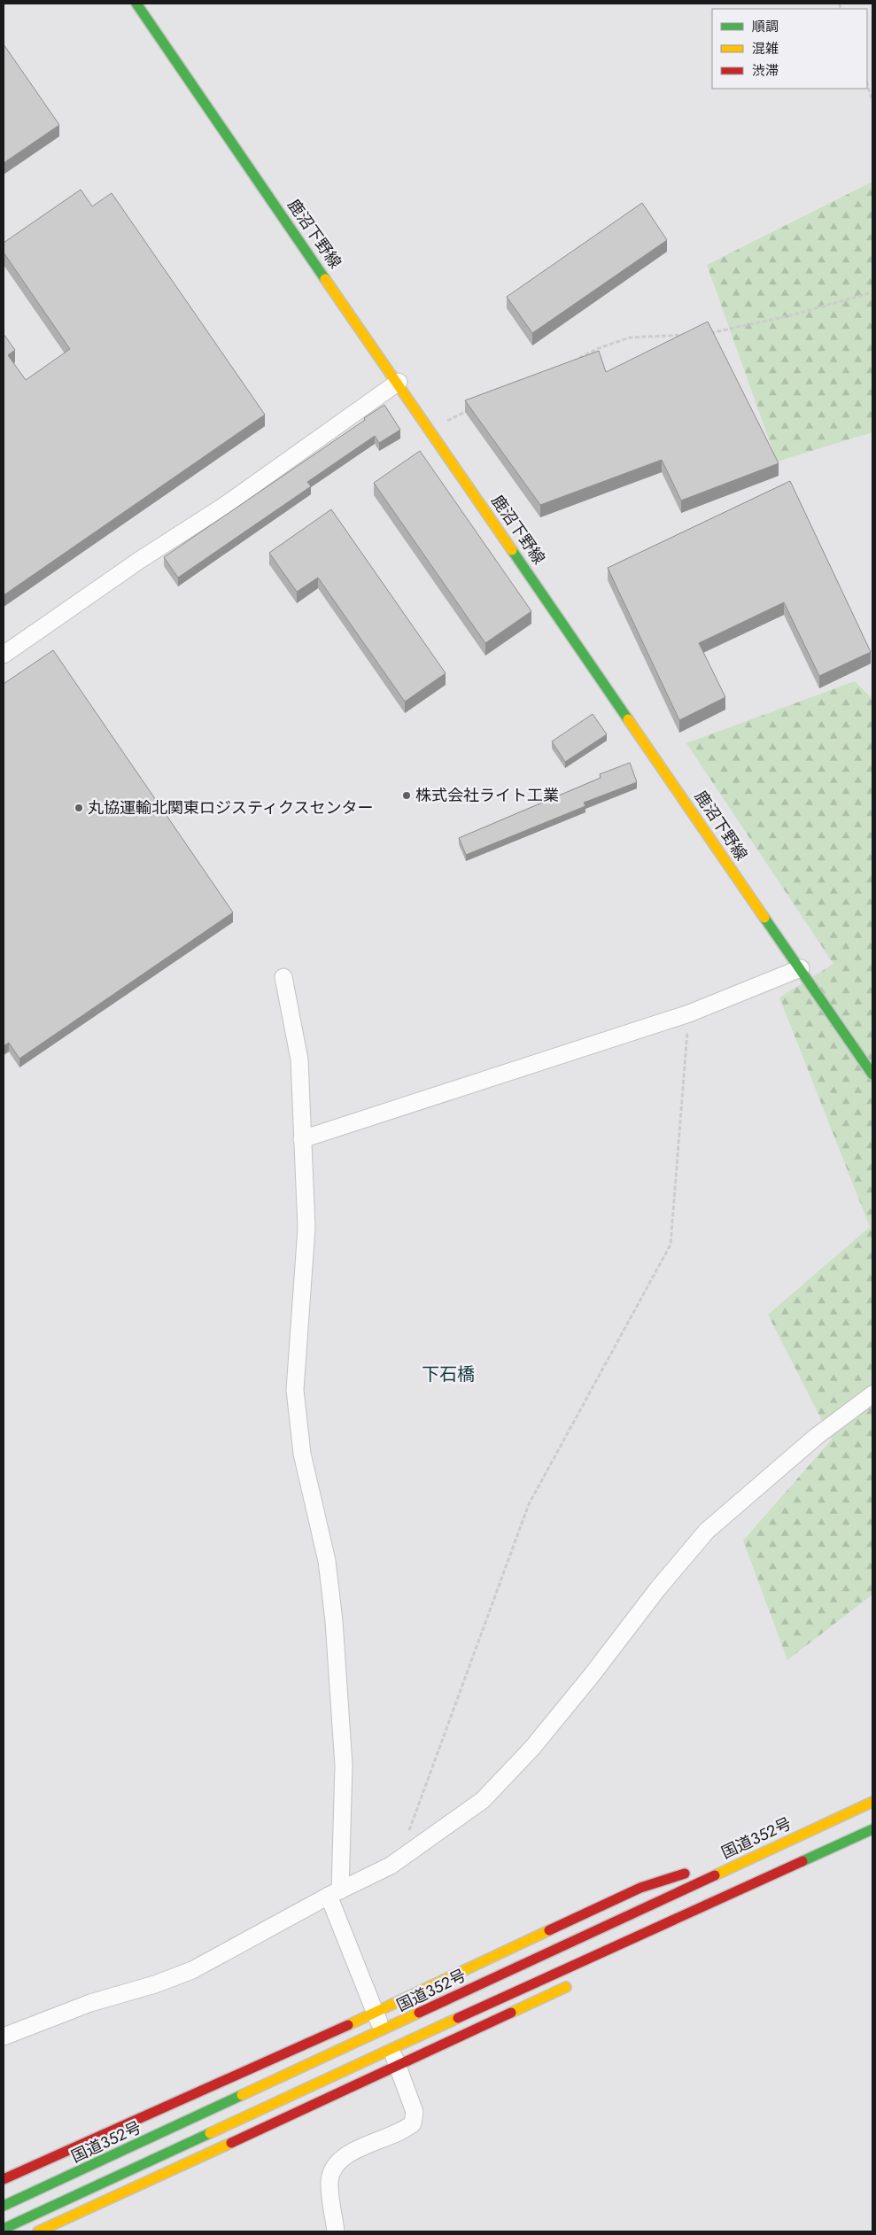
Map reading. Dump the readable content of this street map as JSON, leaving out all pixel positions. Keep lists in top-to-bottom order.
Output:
{
  "streets": {
    "main road": ["鹿沼下野線", "国道352号"]
  },
  "districts": ["下石橋"],
  "places": ["株式会社ライト工業", "丸協運輸北関東ロジスティクスセンター"],
  "legend": ["順調", "混雑", "渋滞"]
}
